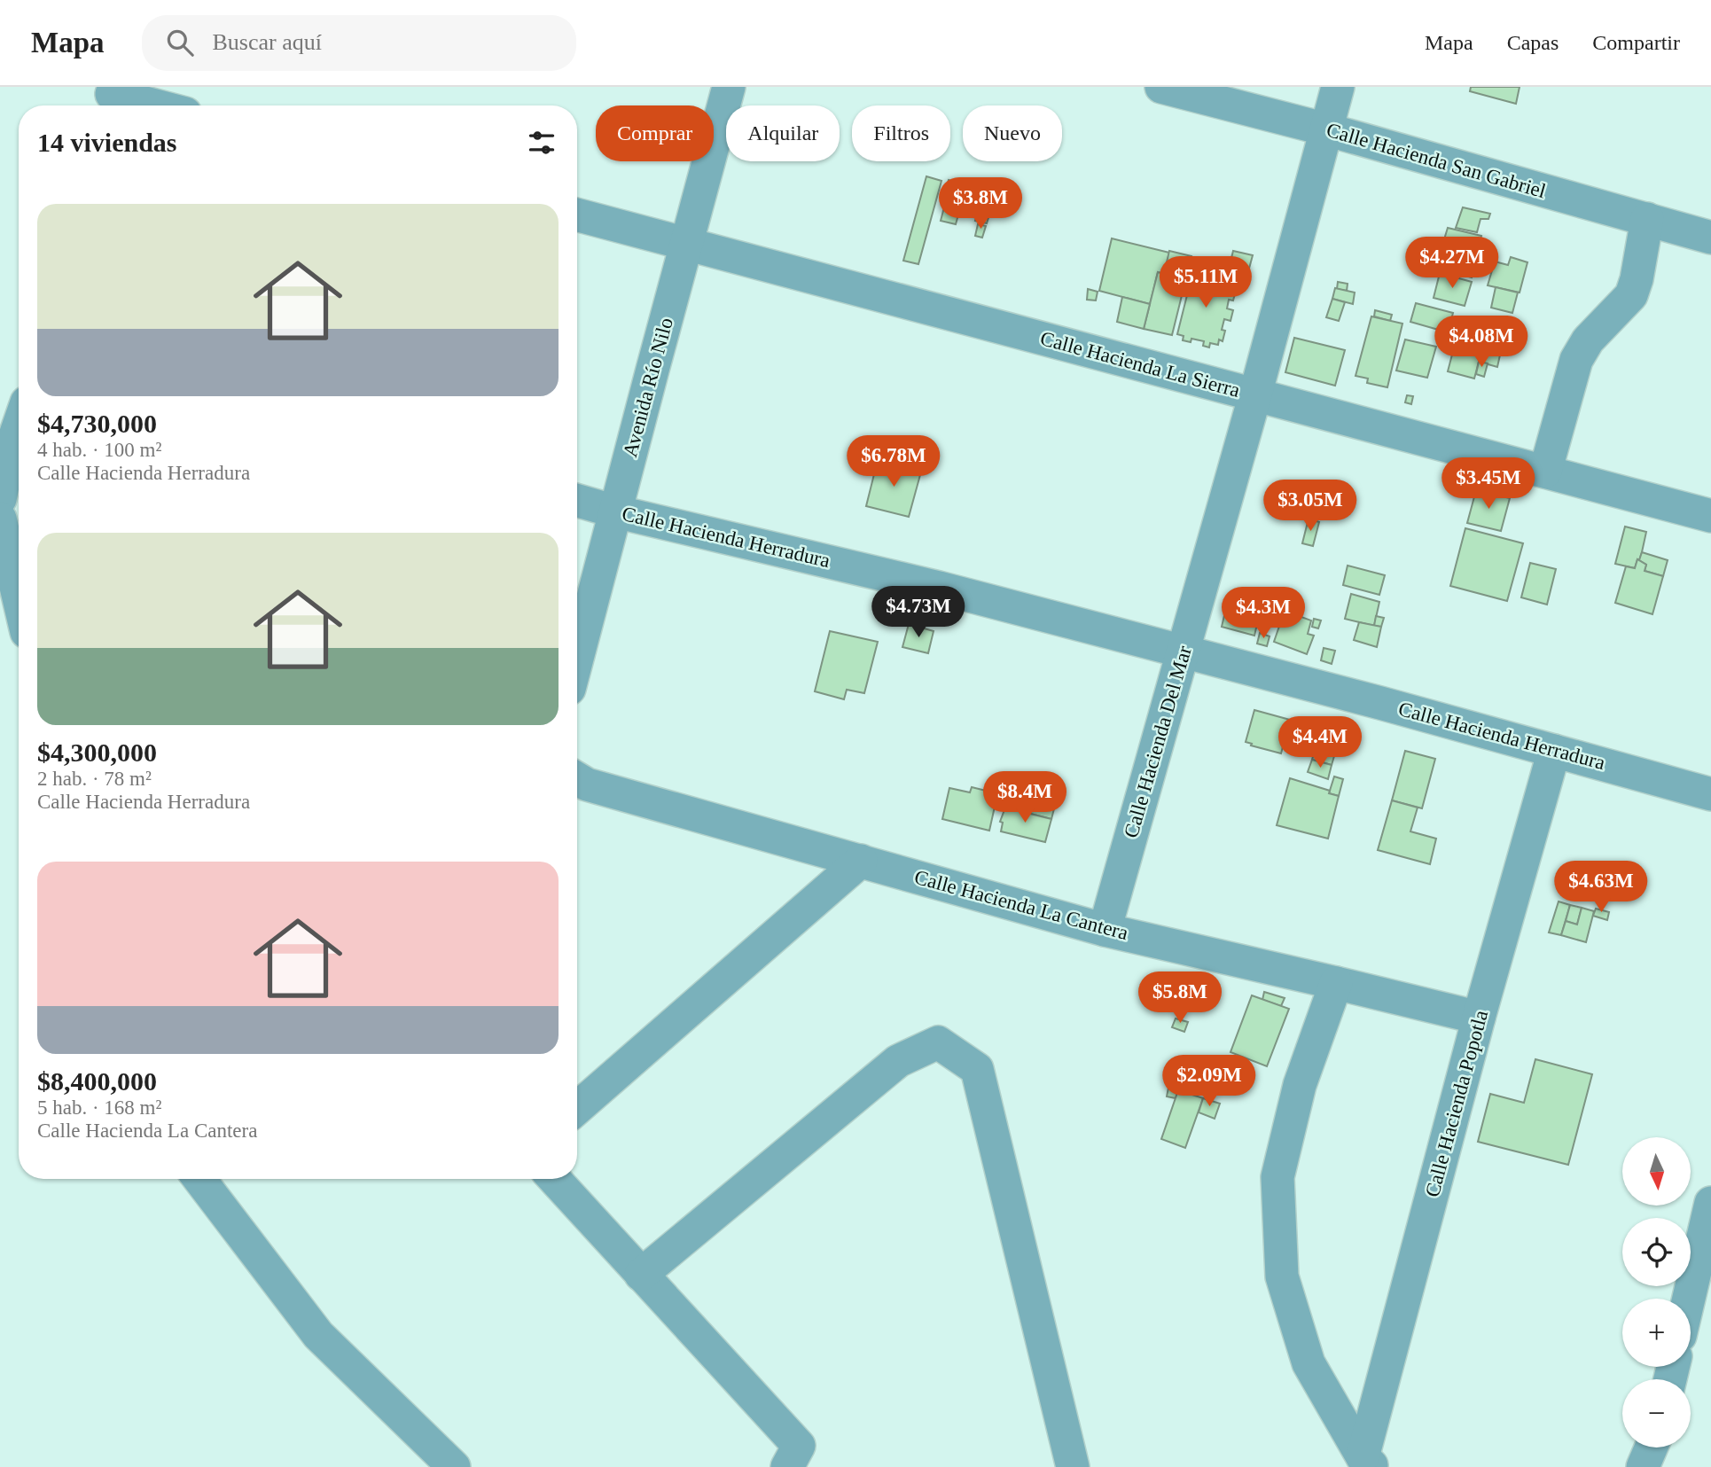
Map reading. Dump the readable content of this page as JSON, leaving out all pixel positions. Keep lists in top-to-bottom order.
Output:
{
  "streets": {
    "street": [
      "Calle Hacienda San Gabriel",
      "Calle Hacienda La Sierra",
      "Avenida Río Nilo",
      "Calle Hacienda Herradura",
      "Calle Hacienda Del Mar",
      "Calle Hacienda La Cantera",
      "Calle Hacienda Popotla"
    ]
  },
  "crossings": [
    ["Calle Hacienda San Gabriel", "Calle Hacienda Del Mar"],
    ["Calle Hacienda La Sierra", "Avenida Río Nilo"],
    ["Calle Hacienda La Sierra", "Calle Hacienda Del Mar"],
    ["Avenida Río Nilo", "Calle Hacienda Herradura"],
    ["Calle Hacienda Herradura", "Calle Hacienda Del Mar"],
    ["Calle Hacienda Herradura", "Calle Hacienda Popotla"],
    ["Calle Hacienda Del Mar", "Calle Hacienda La Cantera"],
    ["Calle Hacienda La Cantera", "Calle Hacienda Popotla"]
  ],
  "north": "bottom",
  "page": {
    "header": "Mapa",
    "search": "Buscar aquí",
    "nav": ["Mapa", "Capas", "Compartir"],
    "chip": [
      "Comprar",
      "Alquilar",
      "Filtros",
      "Nuevo"
    ],
    "heading": "14 viviendas",
    "price": [
      "$3.8M",
      "$4.27M",
      "$5.11M",
      "$4.08M",
      "$6.78M",
      "$3.45M",
      "$3.05M",
      "$4.73M",
      "$4.3M",
      "$4.4M",
      "$8.4M",
      "$4.63M",
      "$5.8M",
      "$2.09M"
    ],
    "list": [
      {
        "name": "$4,730,000",
        "note": "4 hab. · 100 m² · Calle Hacienda Herradura"
      },
      {
        "name": "$4,300,000",
        "note": "2 hab. · 78 m² · Calle Hacienda Herradura"
      },
      {
        "name": "$8,400,000",
        "note": "5 hab. · 168 m² · Calle Hacienda La Cantera"
      }
    ],
    "map_buttons": ["+", "−"]
  }
}
